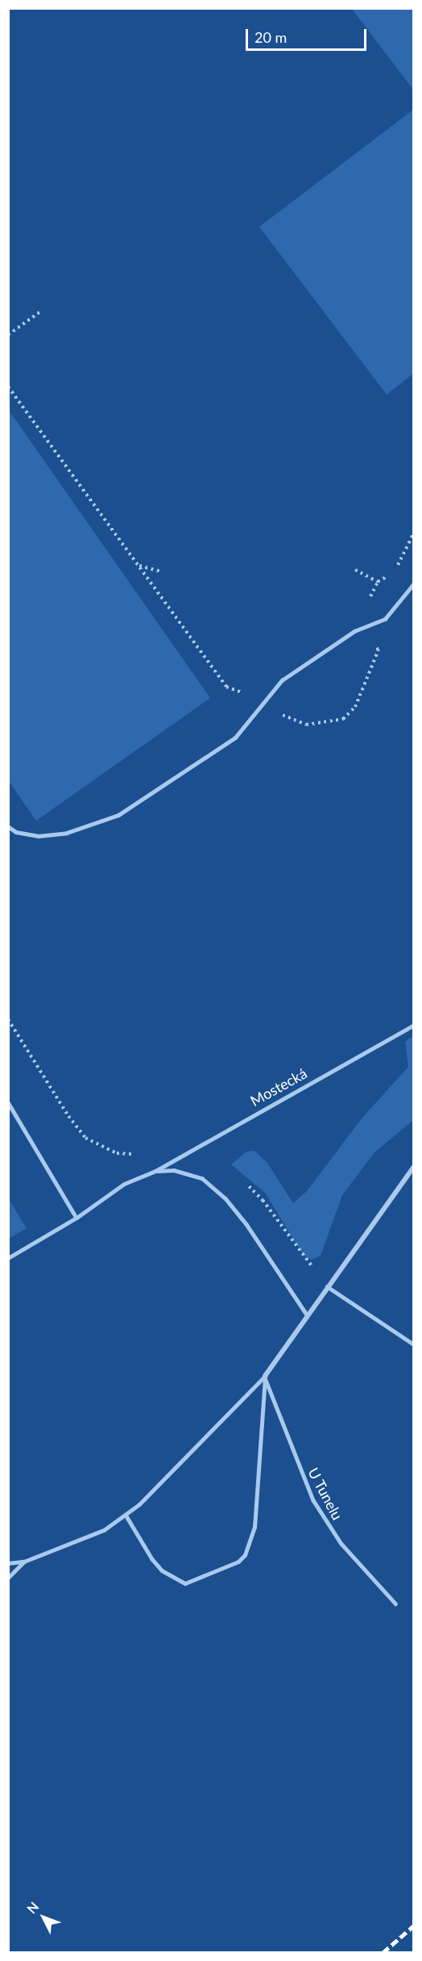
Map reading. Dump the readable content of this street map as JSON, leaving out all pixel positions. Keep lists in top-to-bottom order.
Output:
{
  "streets": {
    "lane": ["Mostecká", "U Tunelu"]
  },
  "scale_bar": "20 m",
  "north": "top left"
}
